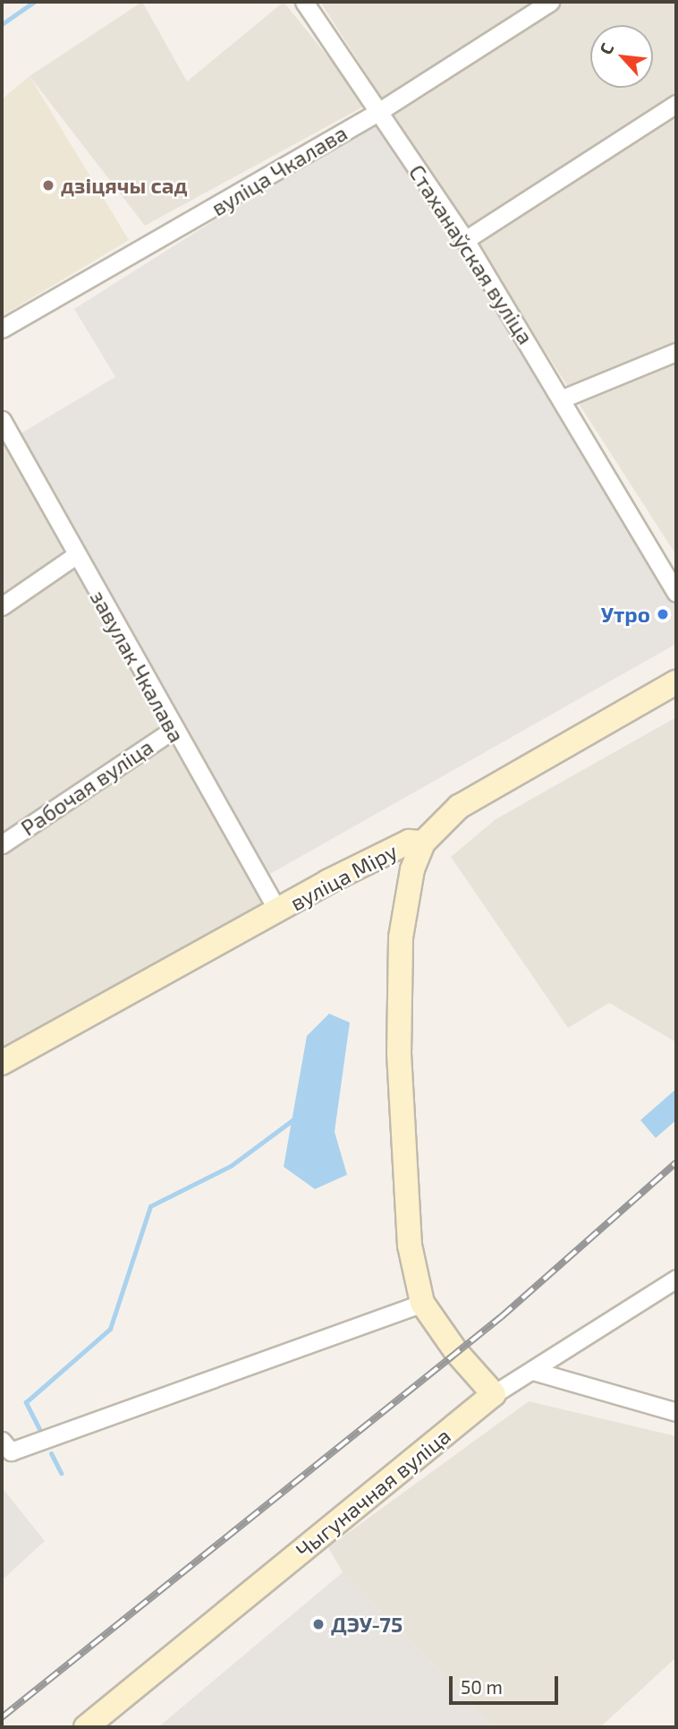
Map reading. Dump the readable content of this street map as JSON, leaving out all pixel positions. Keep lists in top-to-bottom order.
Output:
{
  "streets": {
    "street": [
      "вуліца Чкалава",
      "Стаханаўская вуліца",
      "завулак Чкалава",
      "Рабочая вуліца",
      "вуліца Міру",
      "Чыгуначная вуліца"
    ]
  },
  "crossings": [
    ["вуліца Чкалава", "Стаханаўская вуліца"],
    ["завулак Чкалава", "Рабочая вуліца"],
    ["завулак Чкалава", "вуліца Міру"]
  ],
  "places": ["дзіцячы сад", "Утро", "ДЭУ-75"],
  "scale_bar": "50 m",
  "north": "top left"
}
